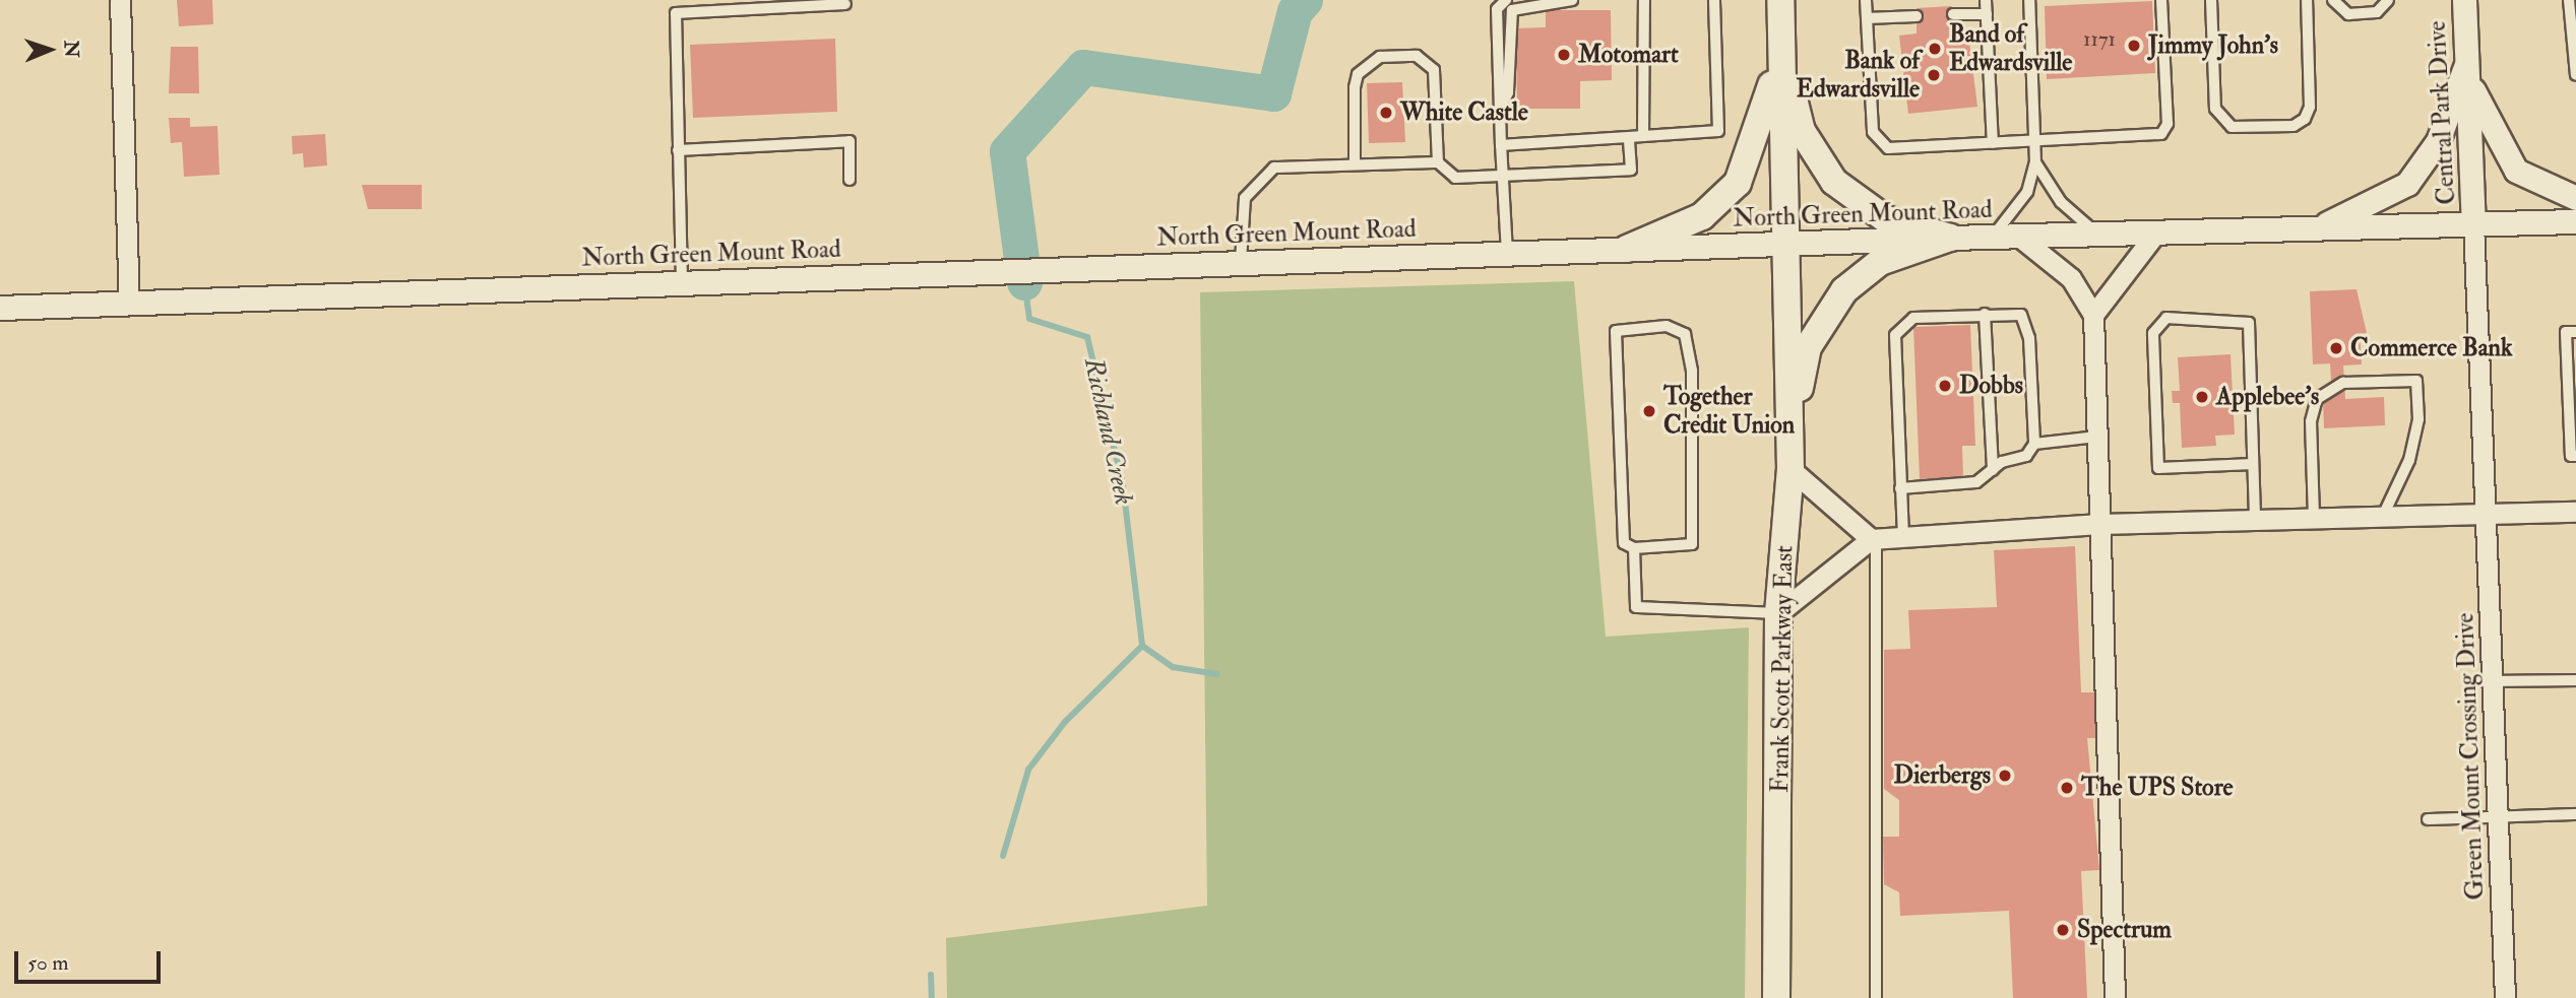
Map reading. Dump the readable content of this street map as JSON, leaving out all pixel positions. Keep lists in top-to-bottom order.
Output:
{
  "streets": {
    "main road": ["Frank Scott Parkway East"],
    "street": ["Central Park Drive", "North Green Mount Road", "Green Mount Crossing Drive"]
  },
  "crossings": [
    ["Central Park Drive", "North Green Mount Road"],
    ["Central Park Drive", "Green Mount Crossing Drive"],
    ["North Green Mount Road", "Frank Scott Parkway East"],
    ["North Green Mount Road", "Green Mount Crossing Drive"]
  ],
  "water": ["Richland Creek"],
  "places": [
    "Jimmy John's",
    "Band of Edwardsville",
    "Motomart",
    "Bank of Edwardsville",
    "White Castle",
    "Commerce Bank",
    "Dobbs",
    "Applebee's",
    "Together Credit Union",
    "Dierbergs",
    "The UPS Store",
    "Spectrum"
  ],
  "house_numbers": ["1171"],
  "scale_bar": "50 m",
  "north": "right"
}
